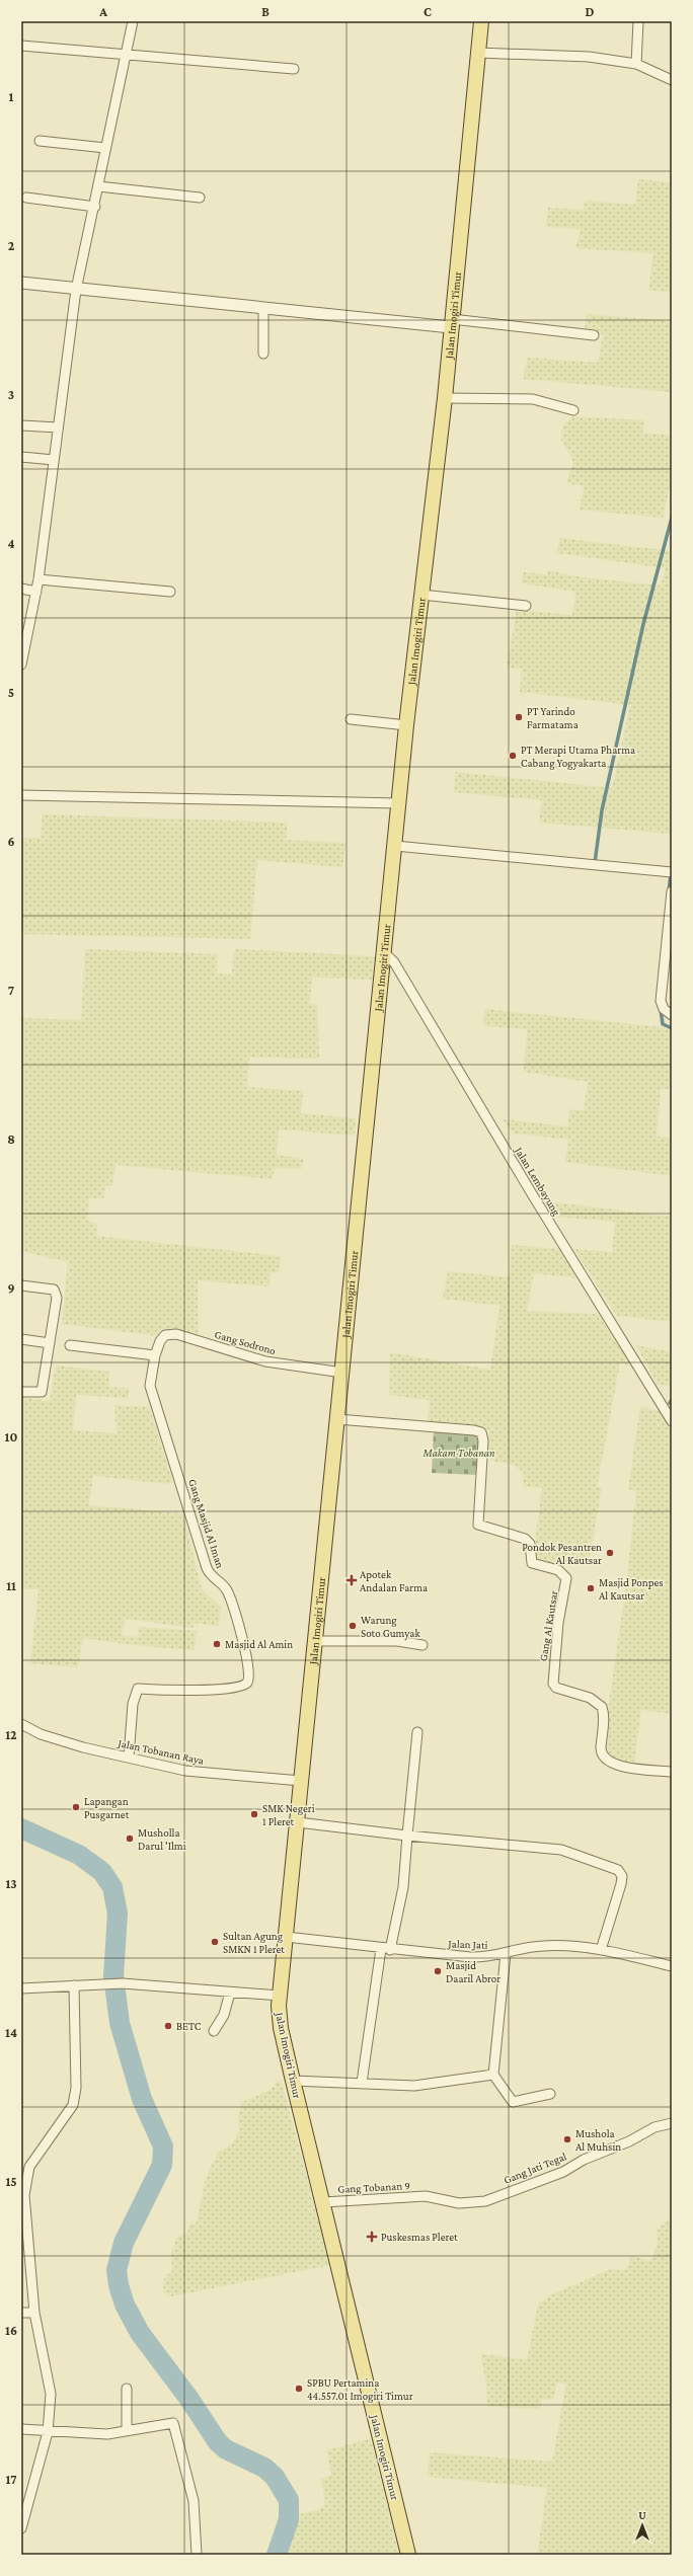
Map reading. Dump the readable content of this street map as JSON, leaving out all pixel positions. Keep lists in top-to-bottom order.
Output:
{
  "streets": {
    "main road": ["Jalan Imogiri Timur"],
    "street": [
      "Jalan Lembayung",
      "Gang Sodrono",
      "Gang Masjid Al Iman",
      "Gang Al Kautsar",
      "Jalan Tobanan Raya",
      "Jalan Jati",
      "Gang Jati Tegal",
      "Gang Tobanan 9"
    ]
  },
  "crossings": [
    ["Jalan Imogiri Timur", "Jalan Lembayung"],
    ["Jalan Imogiri Timur", "Gang Sodrono"],
    ["Jalan Imogiri Timur", "Gang Al Kautsar"],
    ["Jalan Imogiri Timur", "Jalan Tobanan Raya"],
    ["Jalan Imogiri Timur", "Jalan Jati"],
    ["Jalan Imogiri Timur", "Gang Tobanan 9"],
    ["Gang Sodrono", "Gang Masjid Al Iman"],
    ["Gang Masjid Al Iman", "Jalan Tobanan Raya"],
    ["Gang Jati Tegal", "Gang Tobanan 9"]
  ],
  "parks": ["Makam Tobanan"],
  "places": {
    "other": [
      "PT Yarindo Farmatama",
      "PT Merapi Utama Pharma Cabang Yogyakarta",
      "Pondok Pesantren Al Kautsar",
      "Masjid Ponpes Al Kautsar",
      "Warung Soto Gumyak",
      "Masjid Al Amin",
      "Lapangan Pusgarnet",
      "SMK Negeri 1 Pleret",
      "Musholla Darul 'Ilmi",
      "Sultan Agung SMKN 1 Pleret",
      "Masjid Daaril Abror",
      "BETC",
      "Mushola Al Muhsin",
      "SPBU Pertamina 44.557.01 Imogiri Timur"
    ],
    "health": ["Apotek Andalan Farma", "Puskesmas Pleret"]
  },
  "north": "top",
  "grid": {
    "columns": [
      "A",
      "B",
      "C",
      "D"
    ],
    "rows": [
      "1",
      "2",
      "3",
      "4",
      "5",
      "6",
      "7",
      "8",
      "9",
      "10",
      "11",
      "12",
      "13",
      "14",
      "15",
      "16",
      "17"
    ]
  }
}
